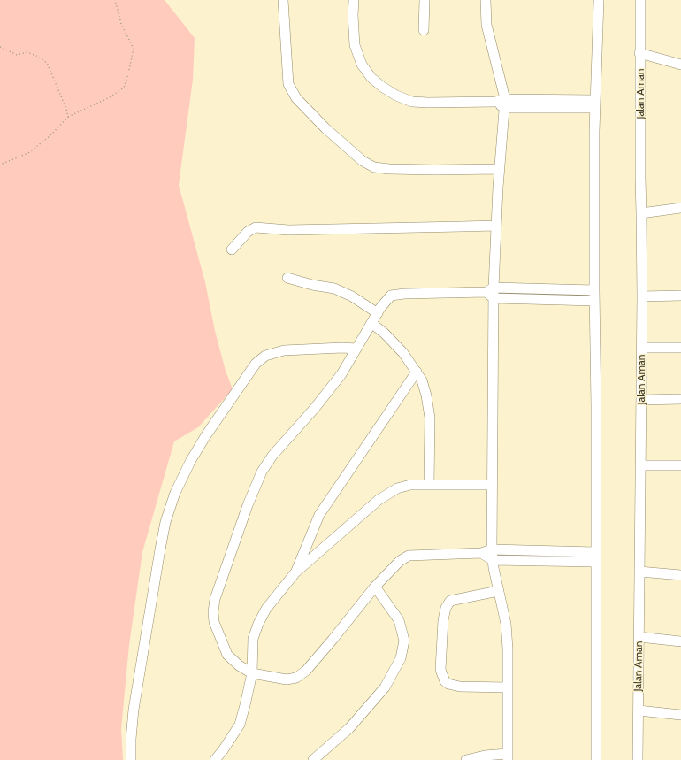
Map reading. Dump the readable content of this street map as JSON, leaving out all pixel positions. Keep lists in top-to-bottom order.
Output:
{
  "streets": {
    "street": ["Jalan Aman"]
  }
}
